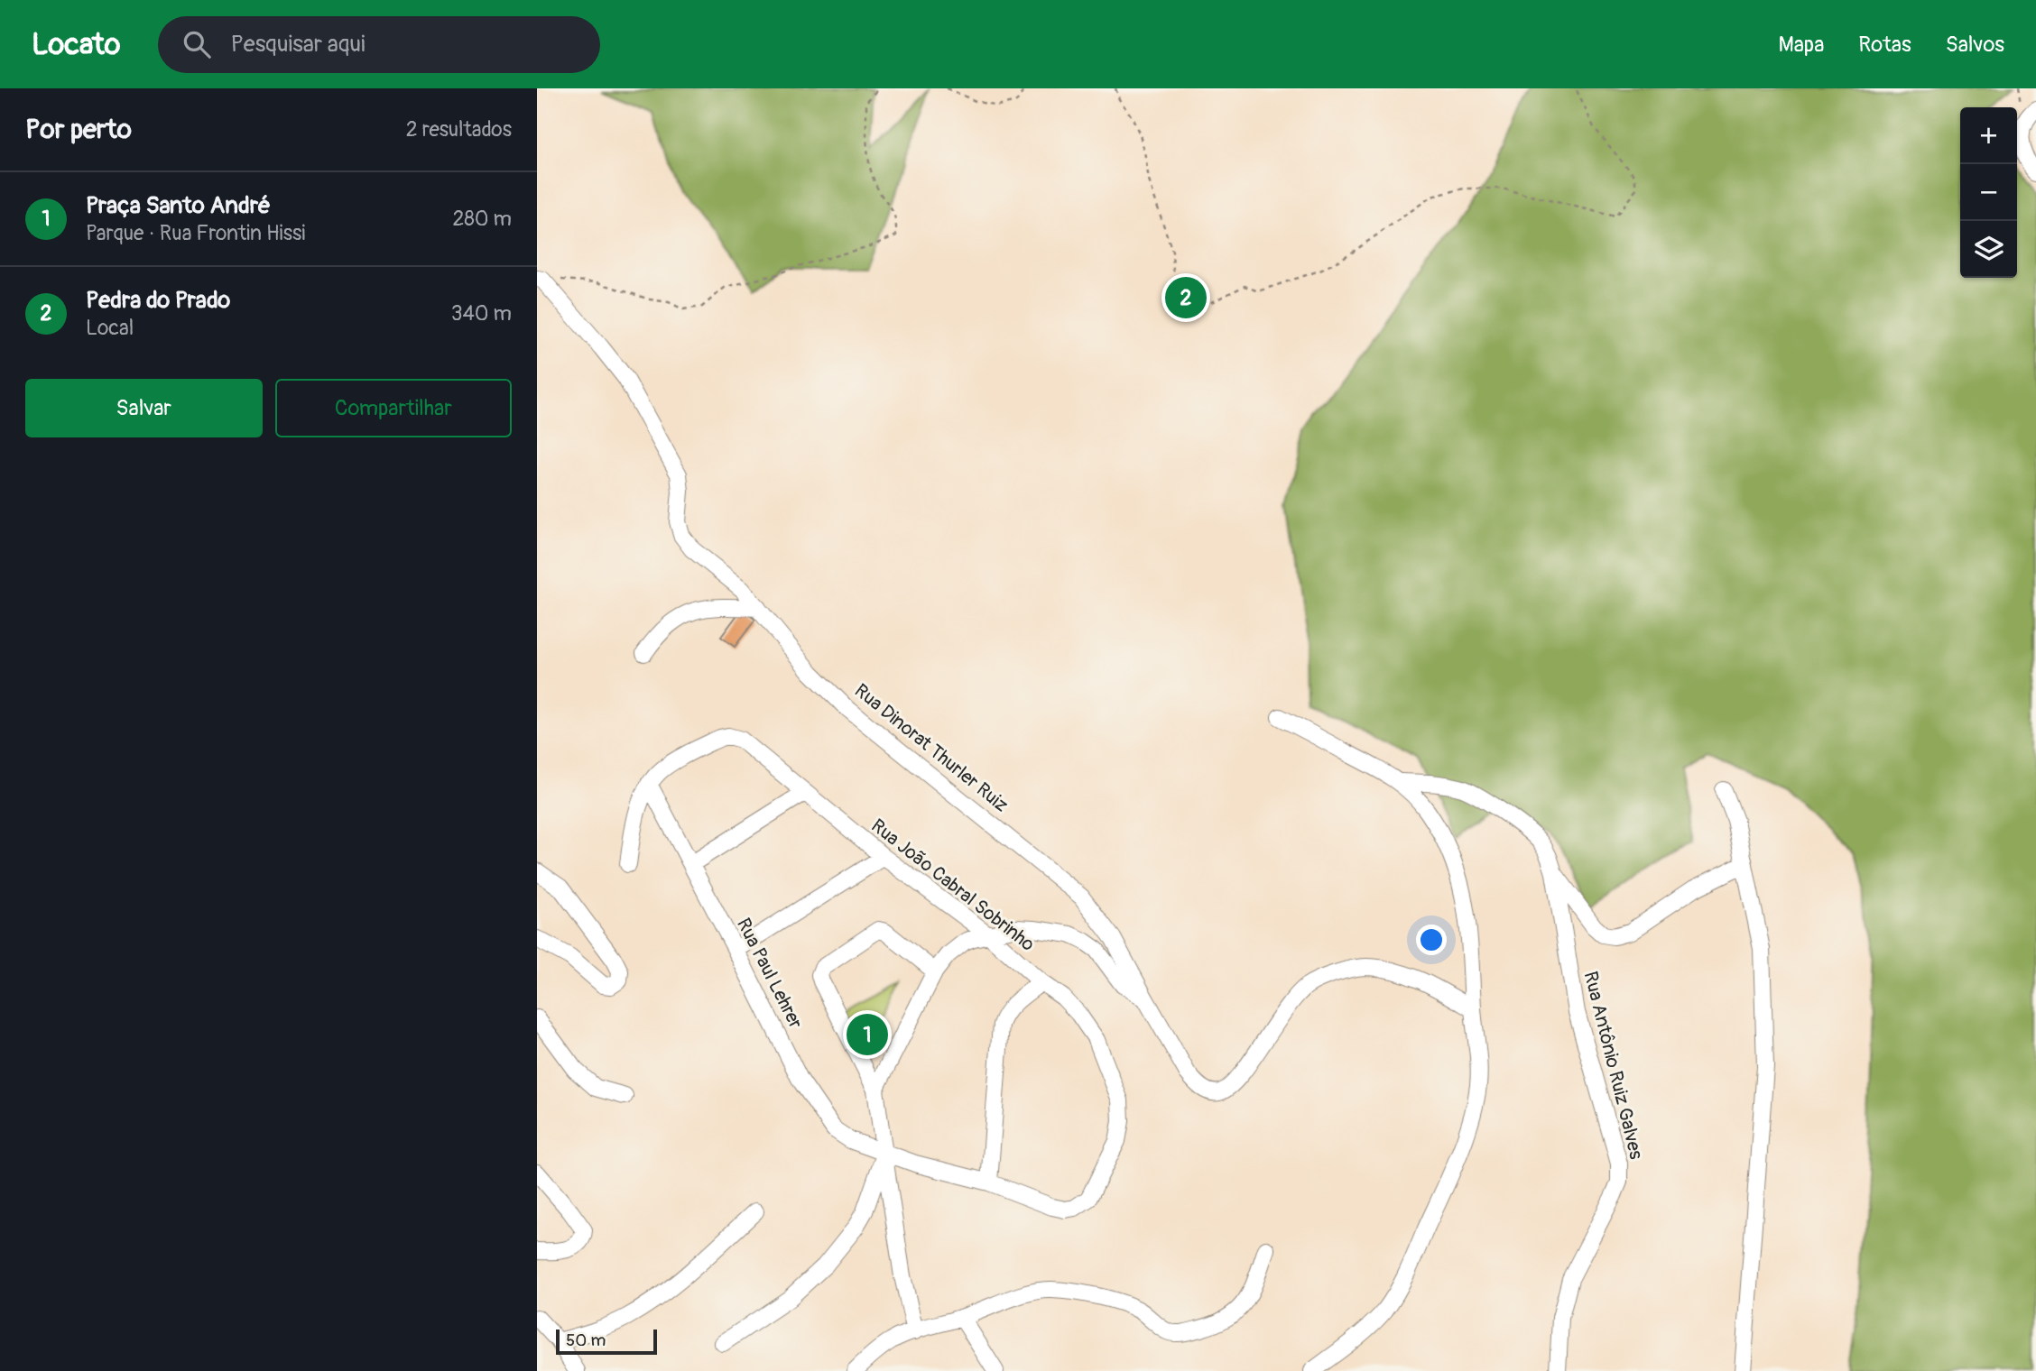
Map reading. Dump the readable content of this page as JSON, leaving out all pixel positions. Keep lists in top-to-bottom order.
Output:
{
  "streets": {
    "street": [
      "Rua Dinorat Thurler Ruiz",
      "Rua João Cabral Sobrinho",
      "Rua Paul Lehrer",
      "Rua Antônio Ruiz Galves"
    ]
  },
  "crossings": [
    ["Rua Dinorat Thurler Ruiz", "Rua João Cabral Sobrinho"],
    ["Rua João Cabral Sobrinho", "Rua Paul Lehrer"]
  ],
  "scale_bar": "50 m",
  "page": {
    "header": "Locato",
    "search": "Pesquisar aqui",
    "nav": ["Mapa", "Rotas", "Salvos"],
    "heading": ["Por perto", "2 resultados"],
    "map_buttons": ["+", "−"],
    "list": [
      {
        "mark": "1",
        "name": "Praça Santo André",
        "note": "Parque · Rua Frontin Hissi",
        "value": "280 m"
      },
      {
        "mark": "2",
        "name": "Pedra do Prado",
        "note": "Local",
        "value": "340 m"
      }
    ],
    "pins": ["2", "1"],
    "buttons": ["Salvar", "Compartilhar"],
    "scale": "50 m"
  }
}
